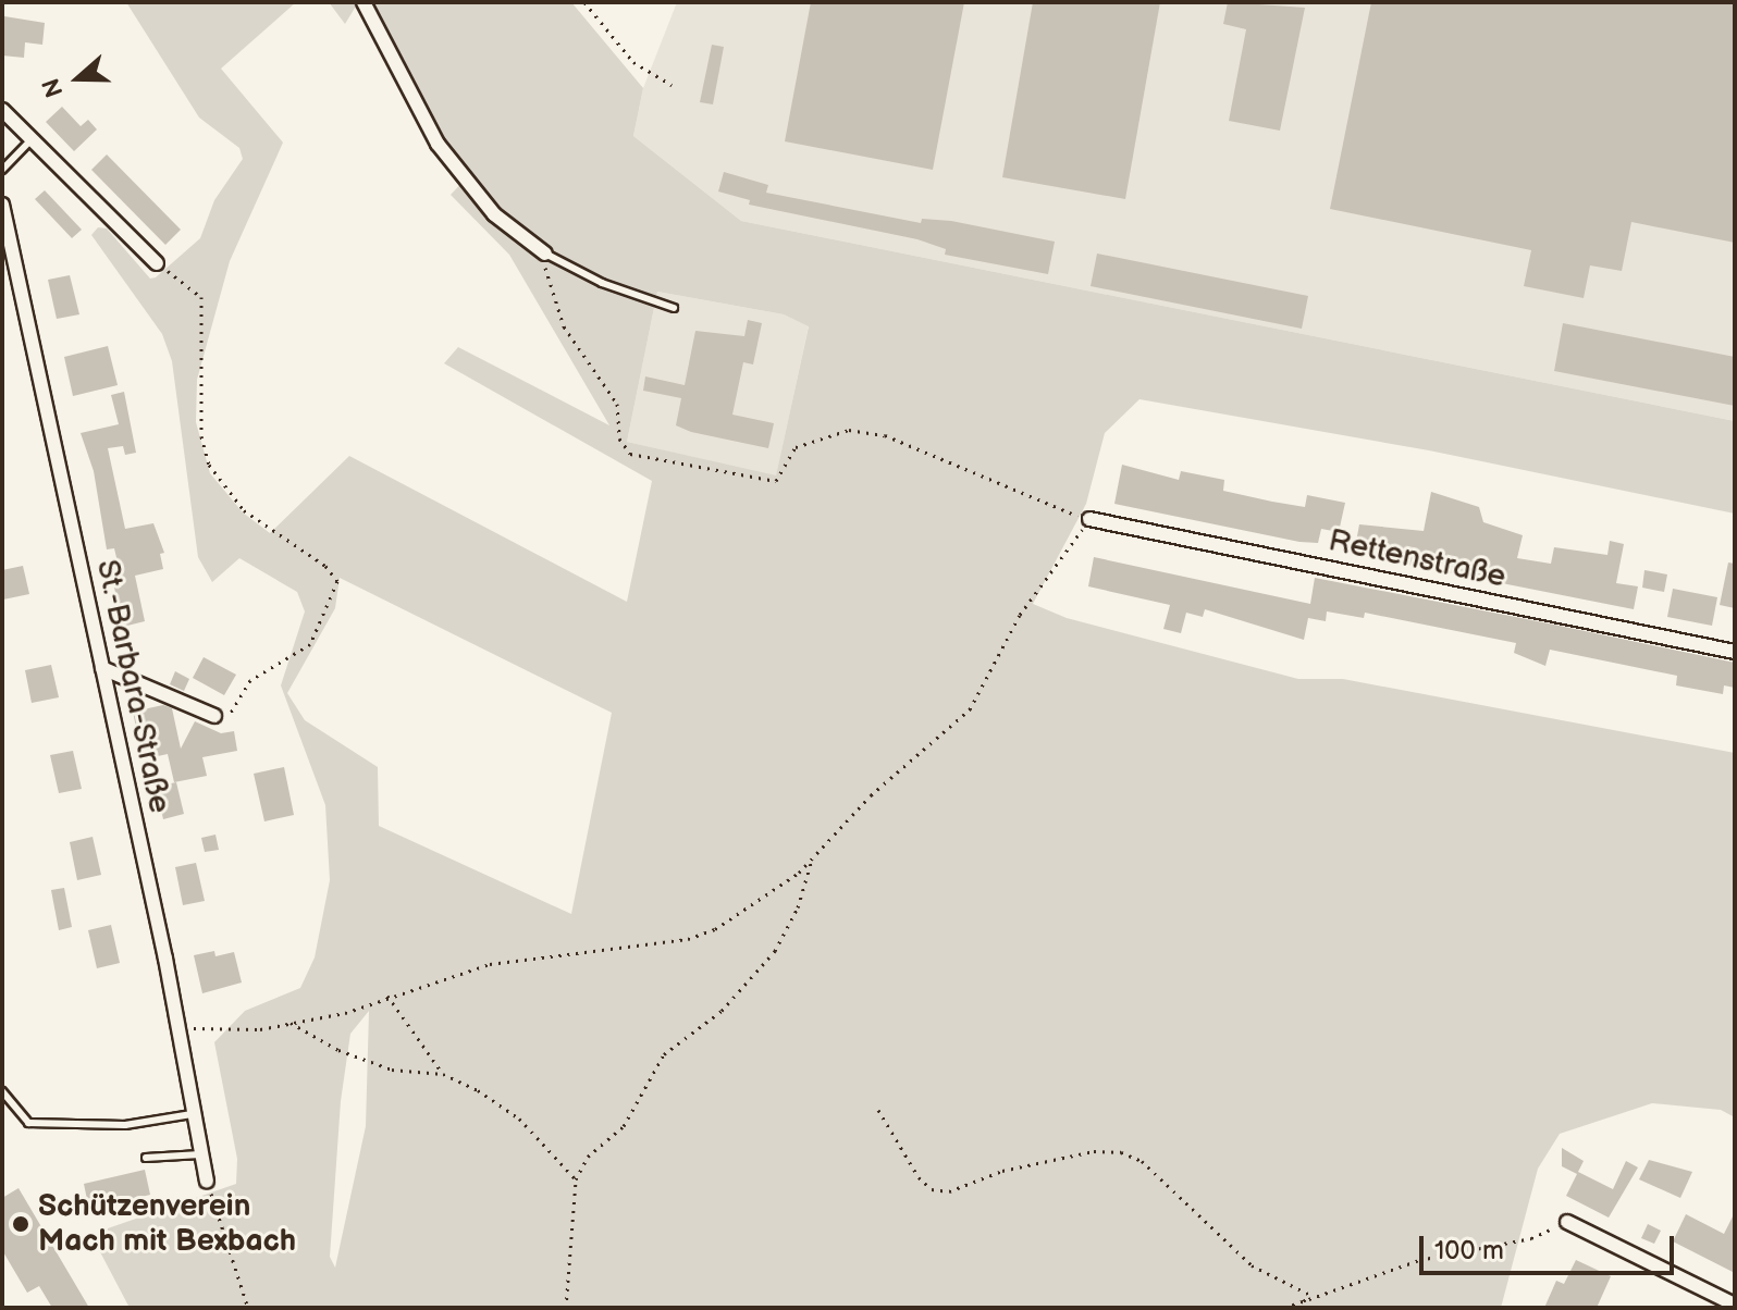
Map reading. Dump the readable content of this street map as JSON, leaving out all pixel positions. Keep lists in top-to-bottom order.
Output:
{
  "streets": {
    "street": ["Rettenstraße", "St.-Barbara-Straße"]
  },
  "places": ["Schützenverein Mach mit Bexbach"],
  "scale_bar": "100 m",
  "north": "left"
}
